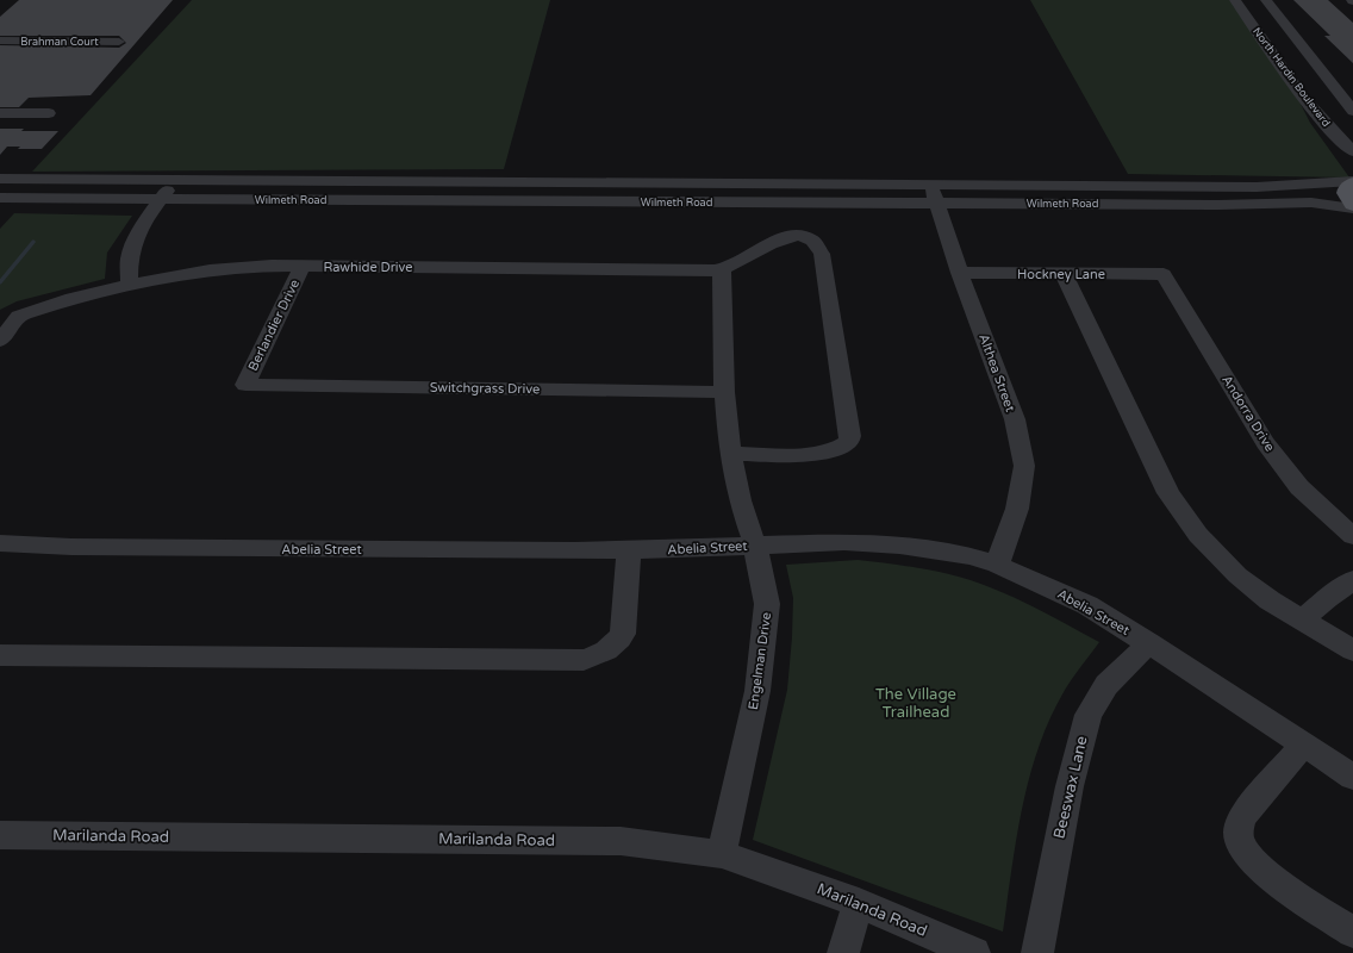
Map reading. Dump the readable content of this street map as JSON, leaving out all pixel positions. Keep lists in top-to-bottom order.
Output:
{
  "streets": {
    "street": [
      "Brahman Court",
      "North Hardin Boulevard",
      "Wilmeth Road",
      "Rawhide Drive",
      "Hockney Lane",
      "Berlandier Drive",
      "Althea Street",
      "Switchgrass Drive",
      "Andorra Drive",
      "Abelia Street",
      "Engelman Drive",
      "Beeswax Lane",
      "Marilanda Road"
    ]
  },
  "crossings": [
    ["Wilmeth Road", "Althea Street"],
    ["Rawhide Drive", "Berlandier Drive"],
    ["Rawhide Drive", "Engelman Drive"],
    ["Hockney Lane", "Althea Street"],
    ["Hockney Lane", "Andorra Drive"],
    ["Berlandier Drive", "Switchgrass Drive"],
    ["Althea Street", "Abelia Street"],
    ["Switchgrass Drive", "Engelman Drive"],
    ["Abelia Street", "Engelman Drive"],
    ["Abelia Street", "Beeswax Lane"],
    ["Engelman Drive", "Marilanda Road"]
  ],
  "parks": ["The Village Trailhead"]
}
